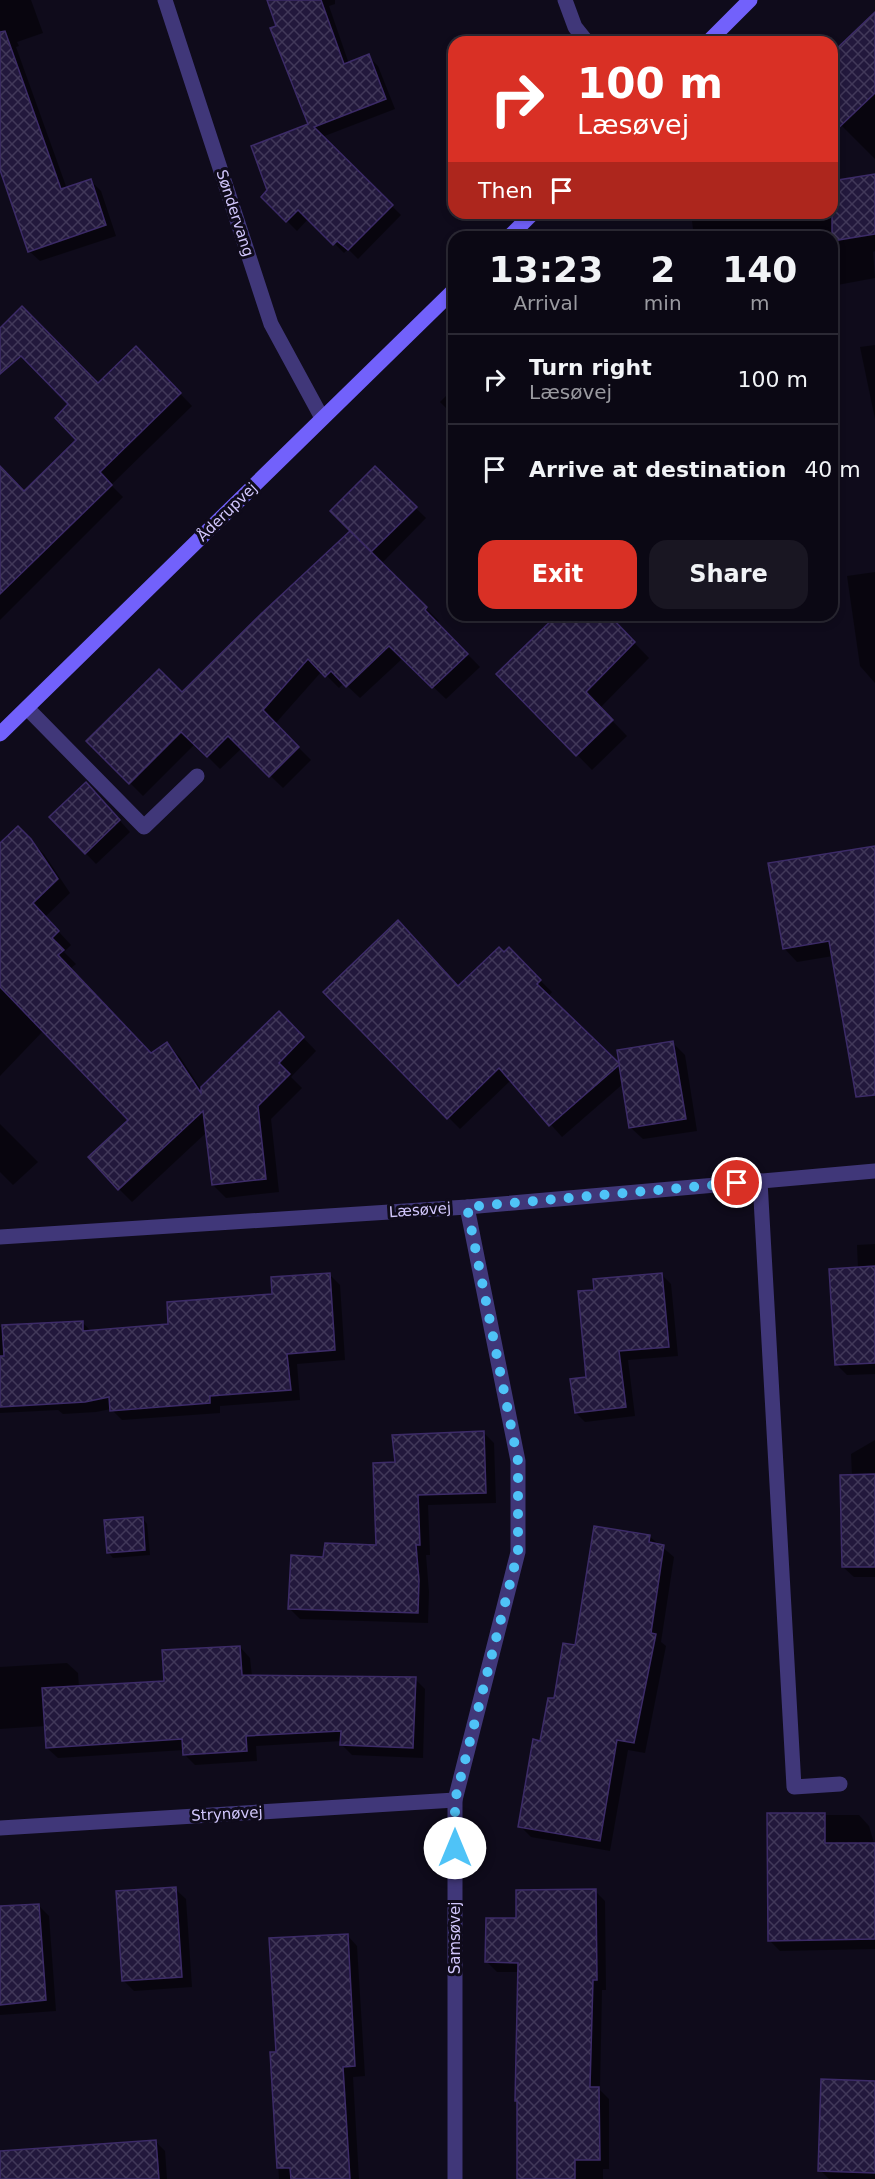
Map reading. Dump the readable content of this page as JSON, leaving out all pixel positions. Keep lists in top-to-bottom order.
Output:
{
  "streets": {
    "street": [
      "Søndervang",
      "Åderupvej",
      "Læsøvej",
      "Strynøvej",
      "Samsøvej"
    ]
  },
  "crossings": [
    ["Søndervang", "Åderupvej"],
    ["Læsøvej", "Samsøvej"],
    ["Strynøvej", "Samsøvej"]
  ],
  "page": {
    "turn": ["100 m", "Læsøvej"],
    "then": "Then",
    "eta": [
      "13:23",
      "Arrival",
      "2",
      "min",
      "140",
      "m"
    ],
    "list": [
      {
        "name": "Turn right",
        "note": "Læsøvej",
        "value": "100 m"
      },
      {
        "name": "Arrive at destination",
        "value": "40 m"
      }
    ],
    "buttons": ["Exit", "Share"]
  }
}
